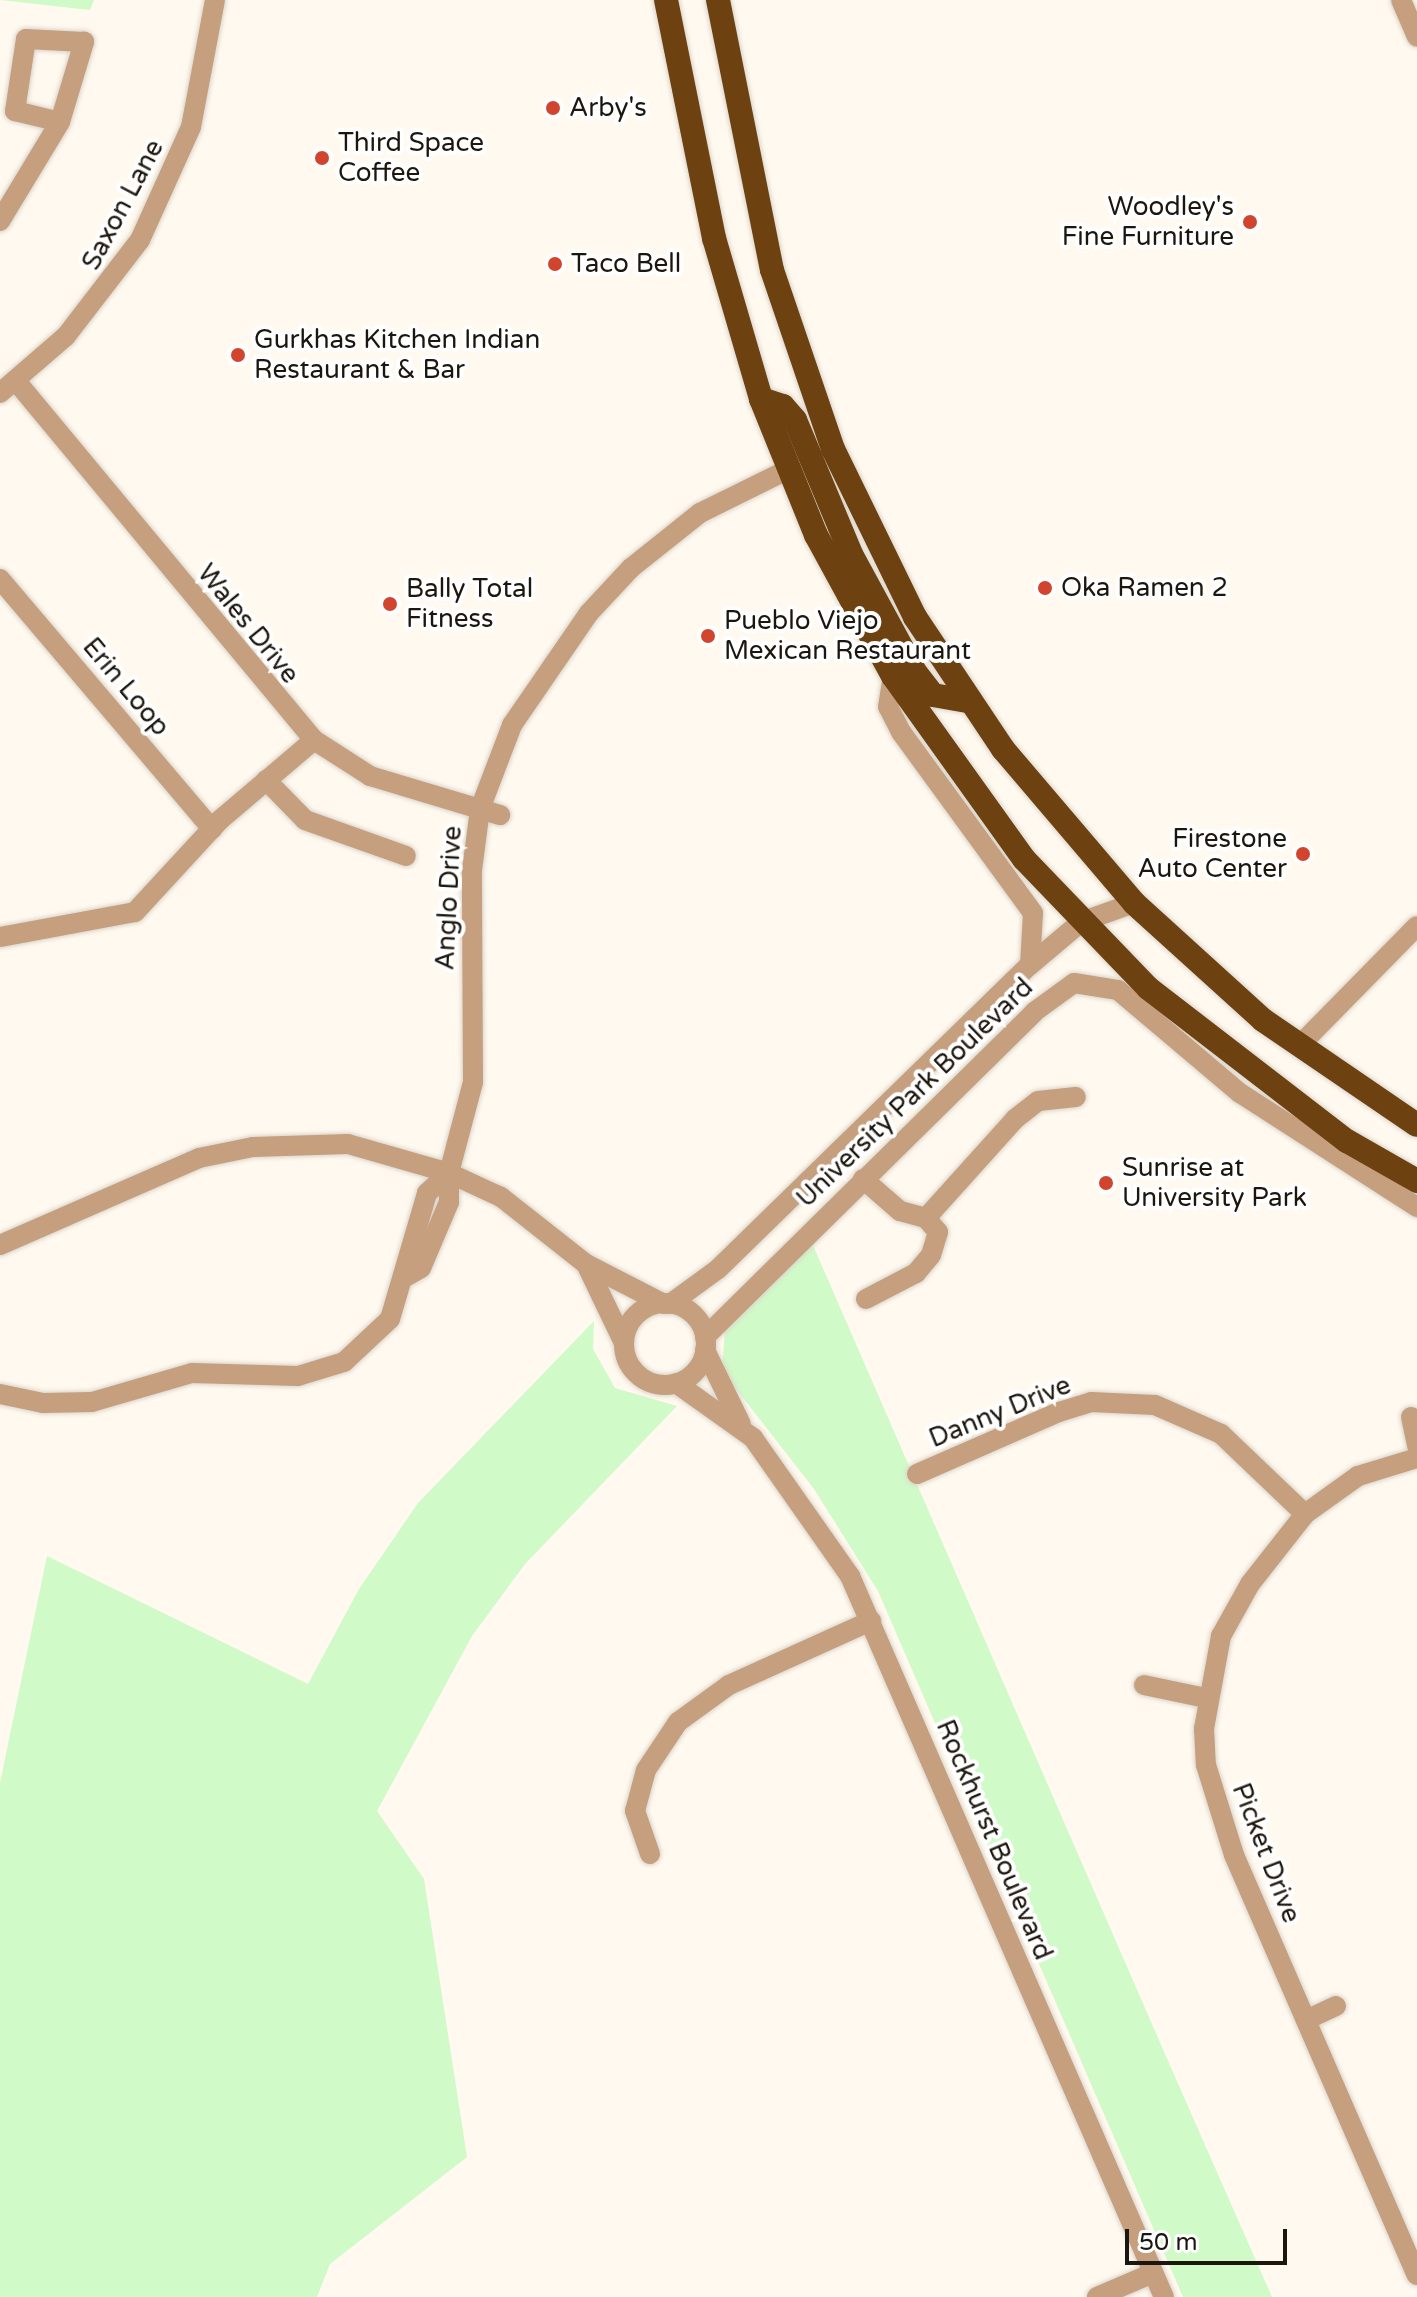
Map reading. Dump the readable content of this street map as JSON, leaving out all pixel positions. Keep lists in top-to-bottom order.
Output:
{
  "streets": {
    "street": [
      "Saxon Lane",
      "Wales Drive",
      "Erin Loop",
      "Anglo Drive",
      "University Park Boulevard",
      "Danny Drive",
      "Rockhurst Boulevard",
      "Picket Drive"
    ]
  },
  "crossings": [
    ["Saxon Lane", "Wales Drive"],
    ["Wales Drive", "Anglo Drive"],
    ["University Park Boulevard", "Rockhurst Boulevard"],
    ["Danny Drive", "Picket Drive"]
  ],
  "places": [
    "Arby's",
    "Third Space Coffee",
    "Woodley's Fine Furniture",
    "Taco Bell",
    "Gurkhas Kitchen Indian Restaurant & Bar",
    "Oka Ramen 2",
    "Bally Total Fitness",
    "Pueblo Viejo Mexican Restaurant",
    "Firestone Auto Center",
    "Sunrise at University Park"
  ],
  "scale_bar": "50 m"
}
